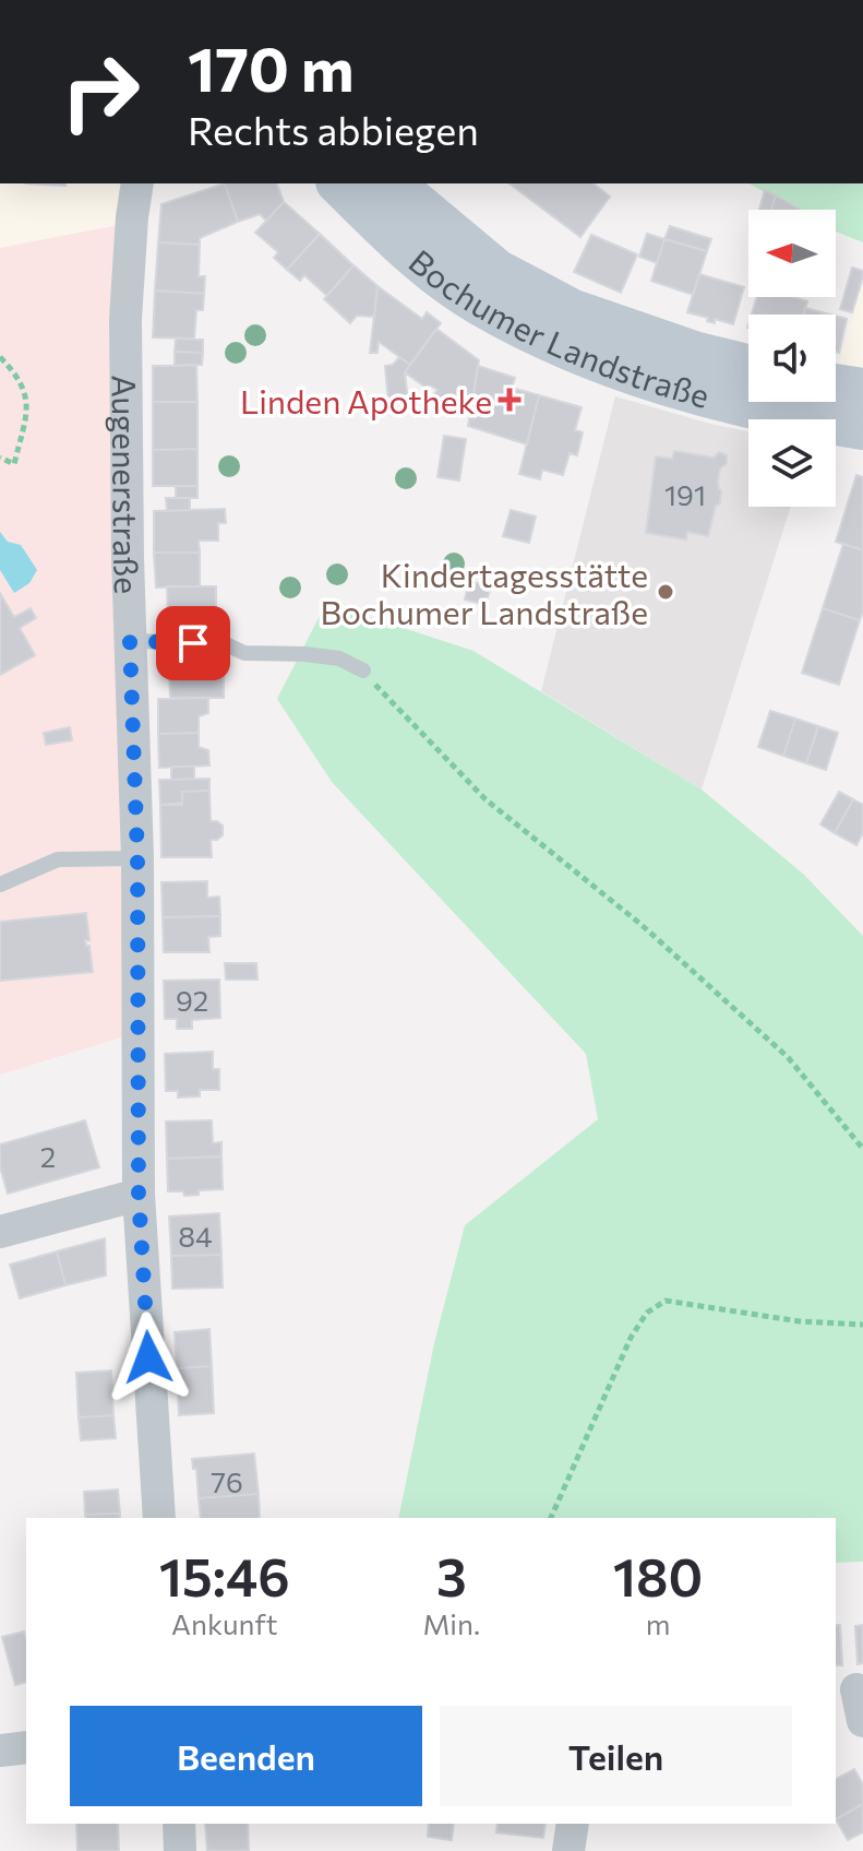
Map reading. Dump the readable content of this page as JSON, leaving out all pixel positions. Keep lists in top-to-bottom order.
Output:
{
  "streets": {
    "main road": ["Bochumer Landstraße"],
    "street": ["Augenerstraße"]
  },
  "places": {
    "health": ["Linden Apotheke"],
    "other": ["Kindertagesstätte Bochumer Landstraße"]
  },
  "house_numbers": [
    "191",
    "92",
    "2",
    "84",
    "76"
  ],
  "north": "left",
  "page": {
    "turn": ["170 m", "Rechts abbiegen"],
    "eta": [
      "15:46",
      "Ankunft",
      "3",
      "Min.",
      "180",
      "m"
    ],
    "buttons": ["Beenden", "Teilen"]
  }
}
